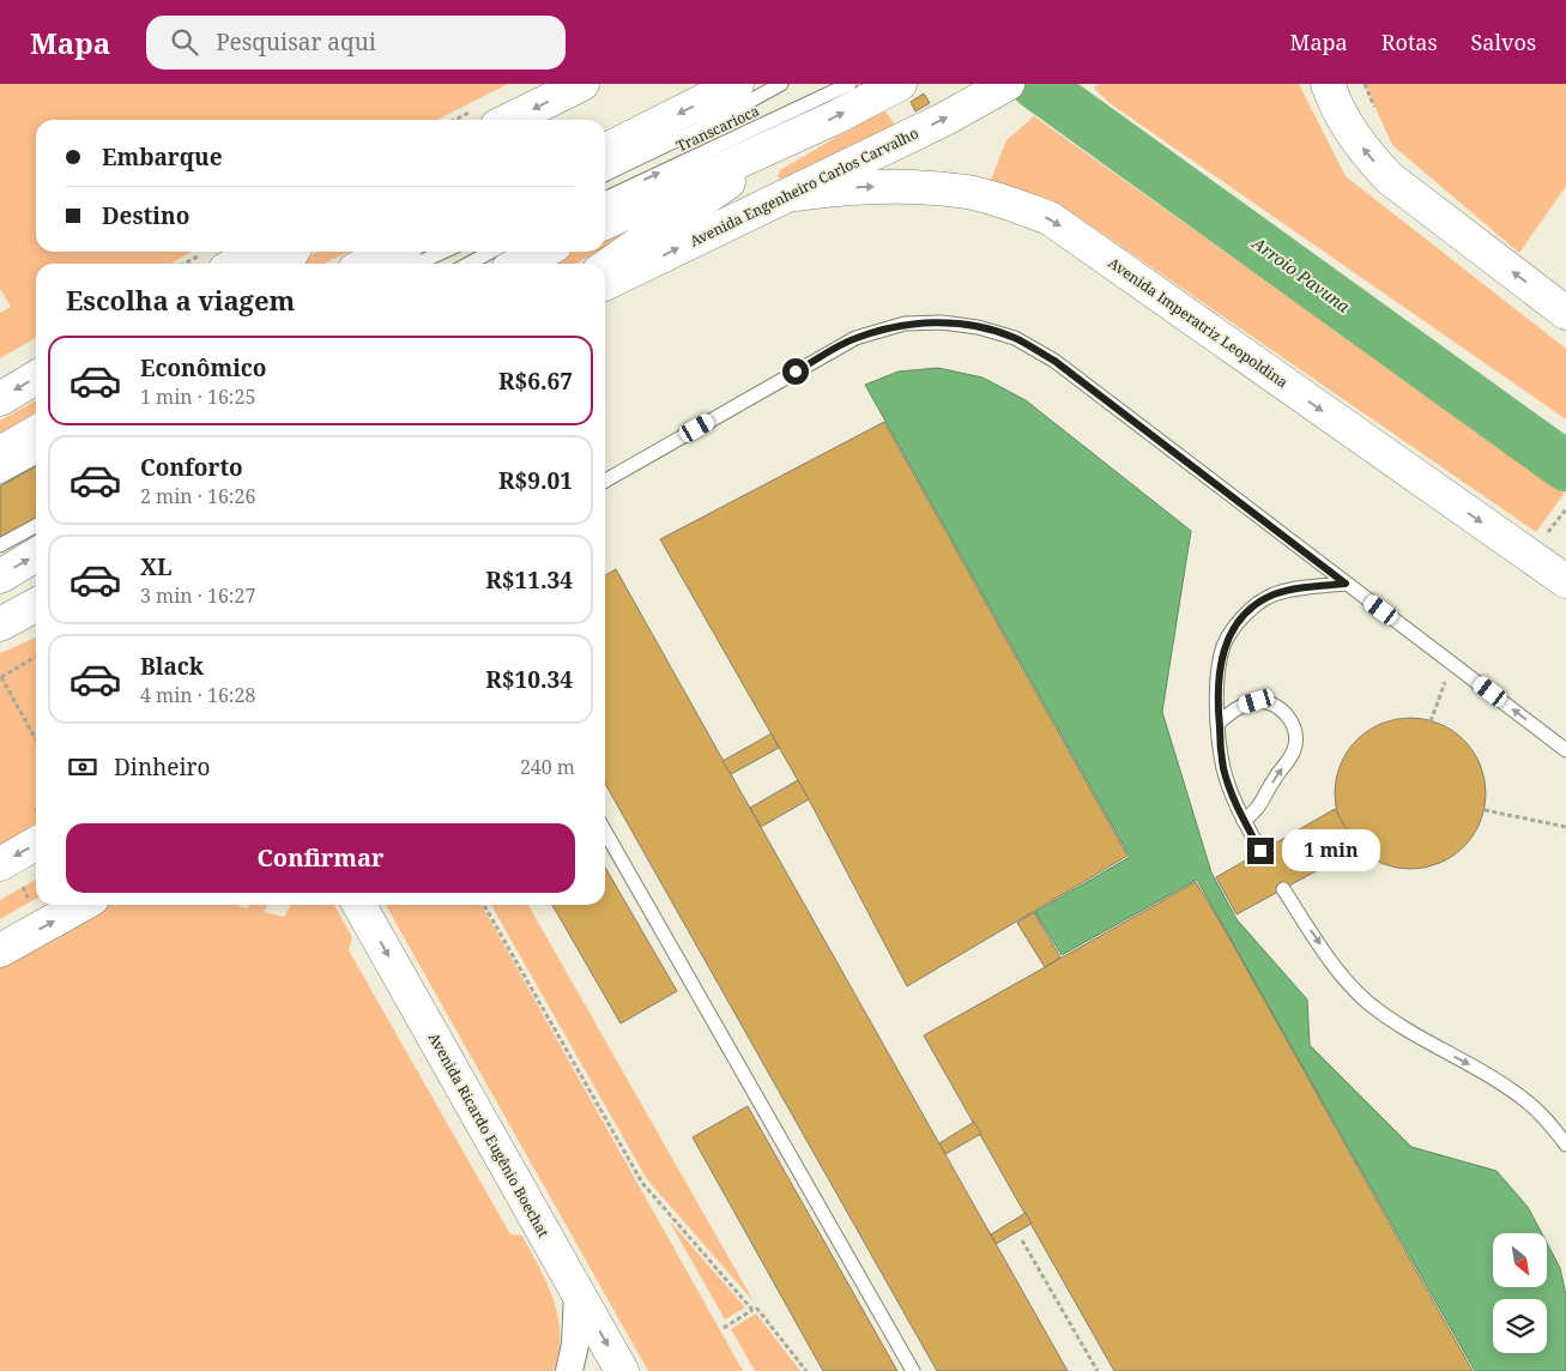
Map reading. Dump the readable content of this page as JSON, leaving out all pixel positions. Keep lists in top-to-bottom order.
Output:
{
  "streets": {
    "main road": ["Avenida Engenheiro Carlos Carvalho", "Avenida Imperatriz Leopoldina", "Avenida Ricardo Eugênio Boechat"],
    "lane": ["Transcarioca"]
  },
  "crossings": [
    ["Avenida Engenheiro Carlos Carvalho", "Avenida Imperatriz Leopoldina"]
  ],
  "one_way": ["Avenida Ricardo Eugênio Boechat"],
  "water": ["Arroio Pavuna"],
  "north": "bottom right",
  "page": {
    "header": "Mapa",
    "search": "Pesquisar aqui",
    "nav": ["Mapa", "Rotas", "Salvos"],
    "banner": ["Embarque", "Destino"],
    "heading": "Escolha a viagem",
    "list": [
      {
        "name": "Econômico",
        "note": "1 min · 16:25",
        "value": "R$6.67"
      },
      {
        "name": "Conforto",
        "note": "2 min · 16:26",
        "value": "R$9.01"
      },
      {
        "name": "XL",
        "note": "3 min · 16:27",
        "value": "R$11.34"
      },
      {
        "name": "Black",
        "note": "4 min · 16:28",
        "value": "R$10.34"
      }
    ],
    "pay": ["Dinheiro", "240 m"],
    "buttons": "Confirmar",
    "bubble": "1 min"
  }
}
